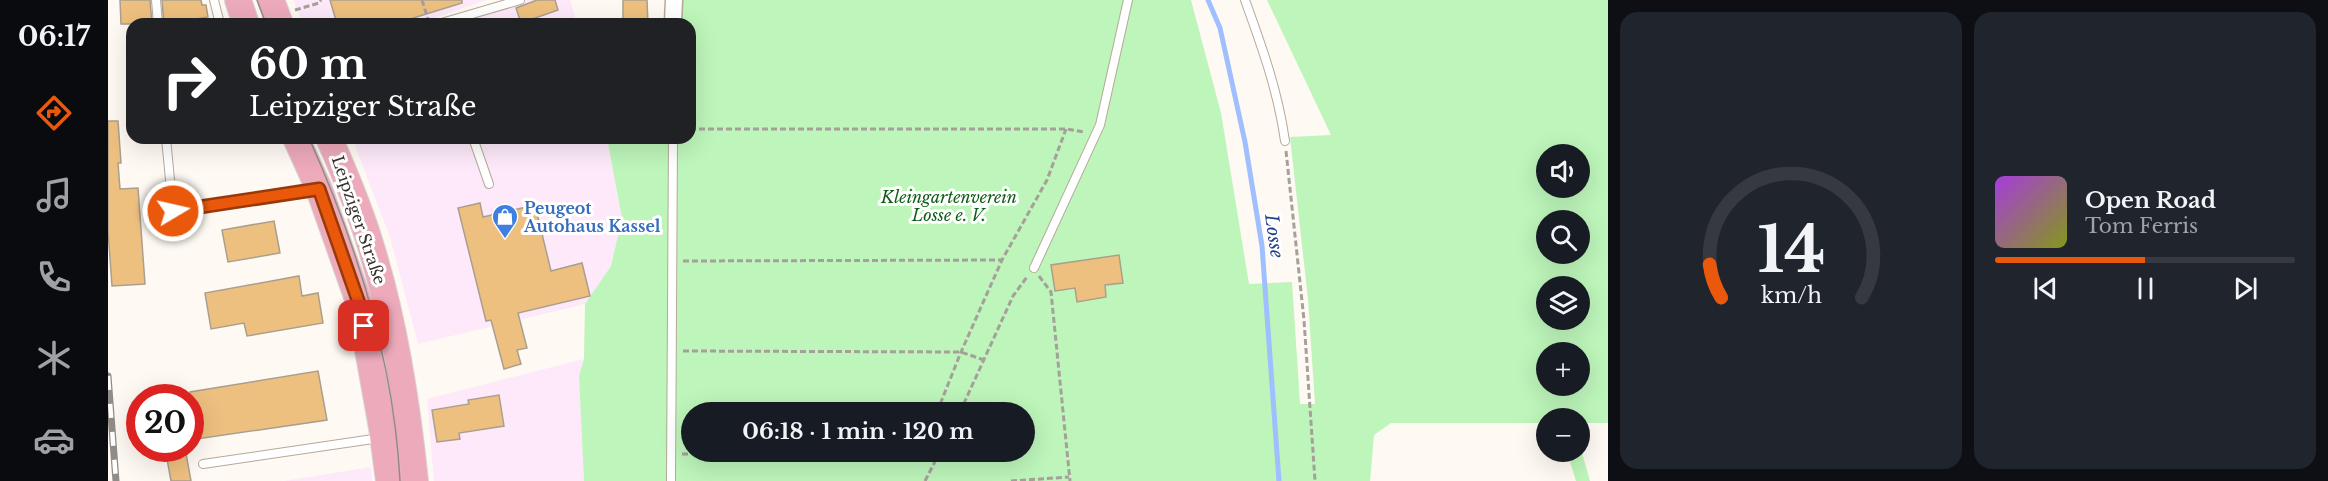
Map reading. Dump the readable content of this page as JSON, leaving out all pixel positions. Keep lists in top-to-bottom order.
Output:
{
  "streets": {
    "main road": ["Leipziger Straße"]
  },
  "water": ["Losse"],
  "parks": ["Kleingartenverein Losse e. V."],
  "places": {
    "shop": ["Peugeot Autohaus Kassel"]
  },
  "page": {
    "tabs": "06:17",
    "turn": ["60 m", "Leipziger Straße"],
    "map_buttons": ["+", "−"],
    "song": ["Open Road", "Tom Ferris"],
    "limit": "20",
    "trip": "06:18 · 1 min · 120 m",
    "gauge": ["14", "km/h"]
  }
}
